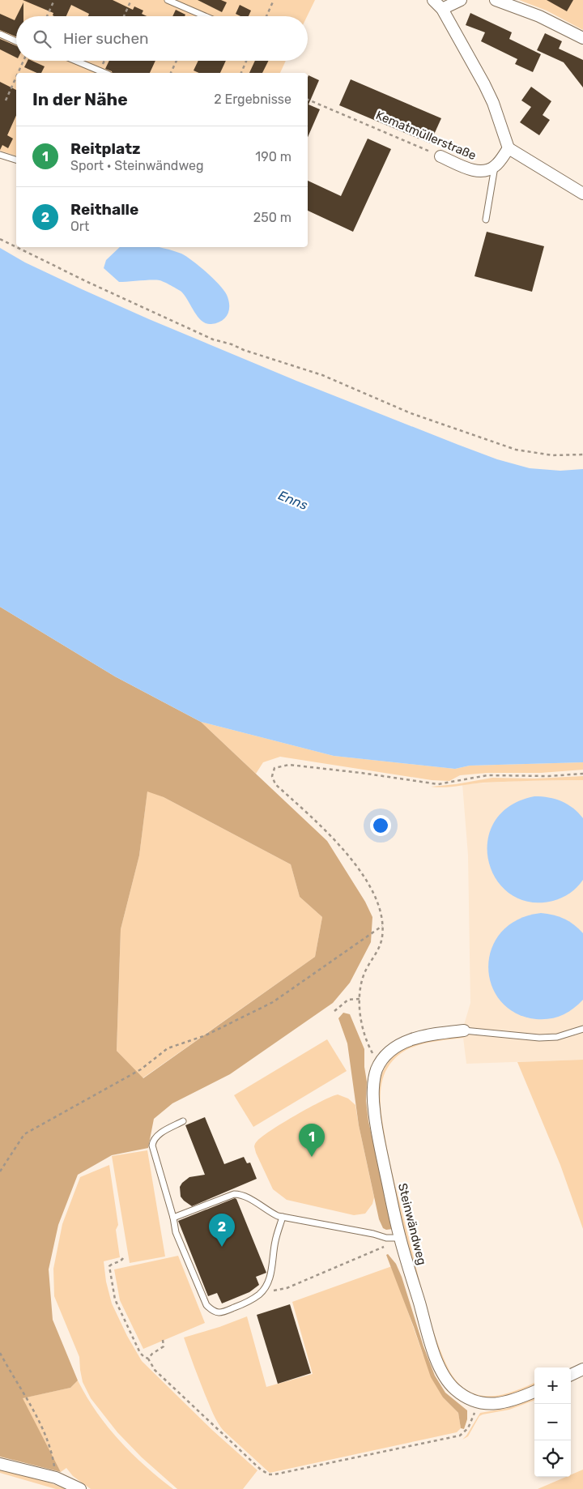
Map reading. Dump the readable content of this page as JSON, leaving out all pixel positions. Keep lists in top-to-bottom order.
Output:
{
  "streets": {
    "street": ["Kematmüllerstraße", "Steinwändweg"]
  },
  "water": ["Enns"],
  "page": {
    "search": "Hier suchen",
    "heading": ["In der Nähe", "2 Ergebnisse"],
    "list": [
      {
        "mark": "1",
        "name": "Reitplatz",
        "note": "Sport · Steinwändweg",
        "value": "190 m"
      },
      {
        "mark": "2",
        "name": "Reithalle",
        "note": "Ort",
        "value": "250 m"
      }
    ],
    "pins": ["1", "2"],
    "map_buttons": ["+", "−"]
  }
}
